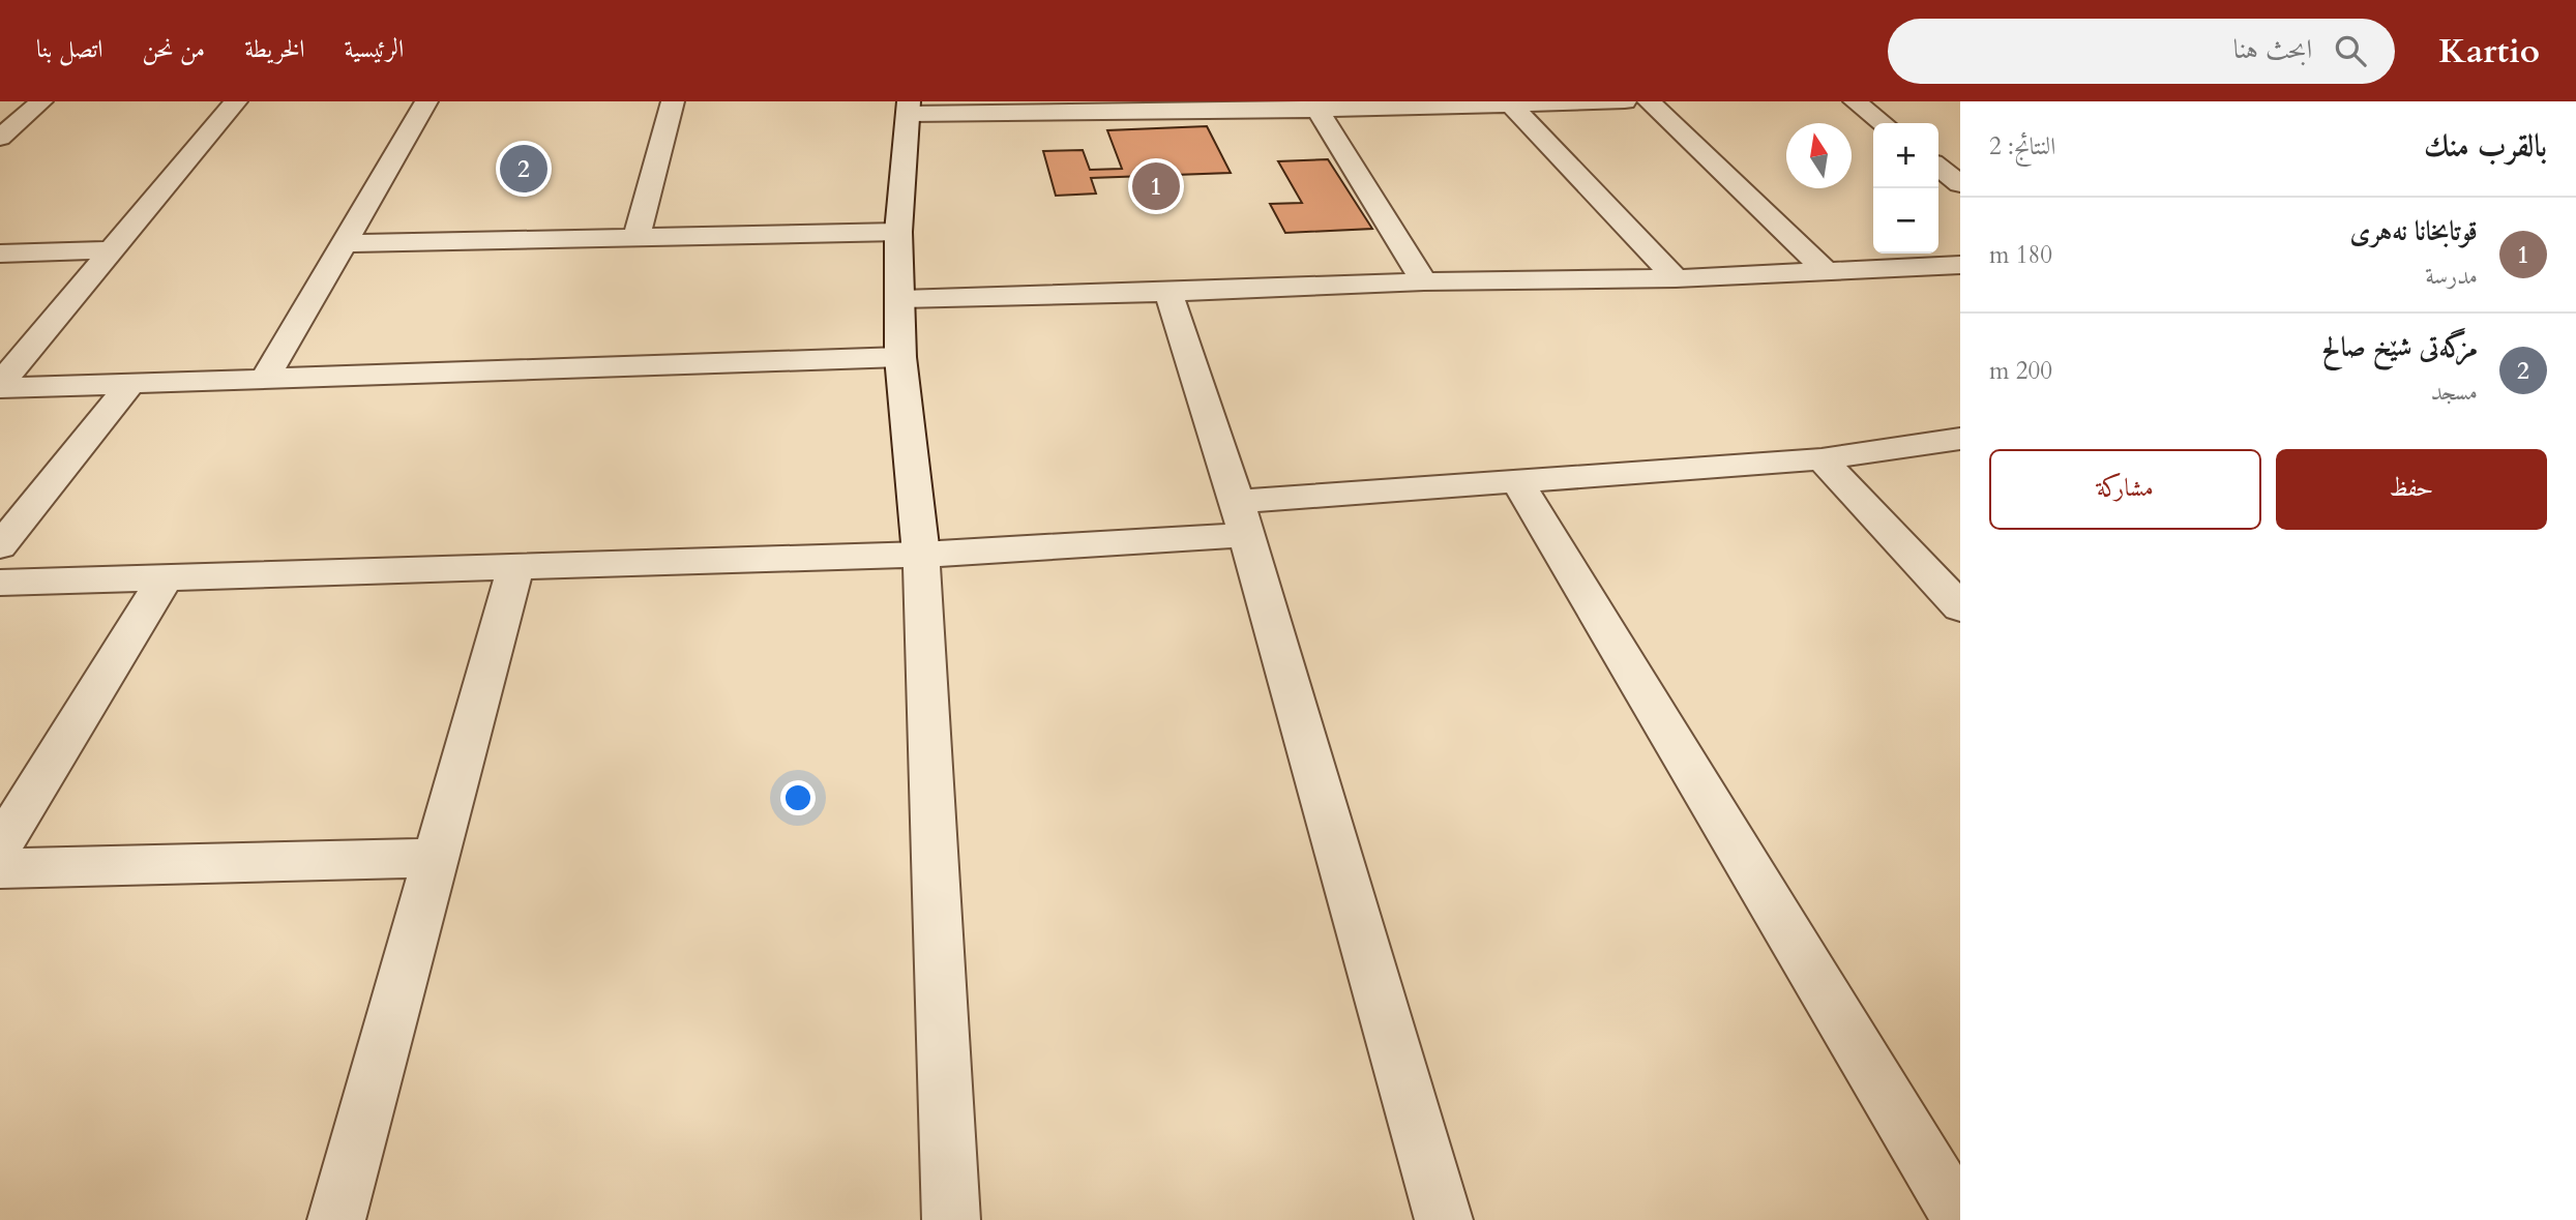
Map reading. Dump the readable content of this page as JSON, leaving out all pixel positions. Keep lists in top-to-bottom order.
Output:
{
  "north": "top",
  "page": {
    "header": "Kartio",
    "search": "ابحث هنا",
    "nav": [
      "الرئيسية",
      "الخريطة",
      "من نحن",
      "اتصل بنا"
    ],
    "heading": ["بالقرب منك", "النتائج: 2"],
    "map_buttons": ["+", "−"],
    "pins": ["2", "1"],
    "list": [
      {
        "mark": "1",
        "name": "قوتابخانا نەهری",
        "note": "مدرسة",
        "value": "180 m"
      },
      {
        "mark": "2",
        "name": "مزگەتی شێخ صالح",
        "note": "مسجد",
        "value": "200 m"
      }
    ],
    "buttons": ["حفظ", "مشاركة"]
  }
}
